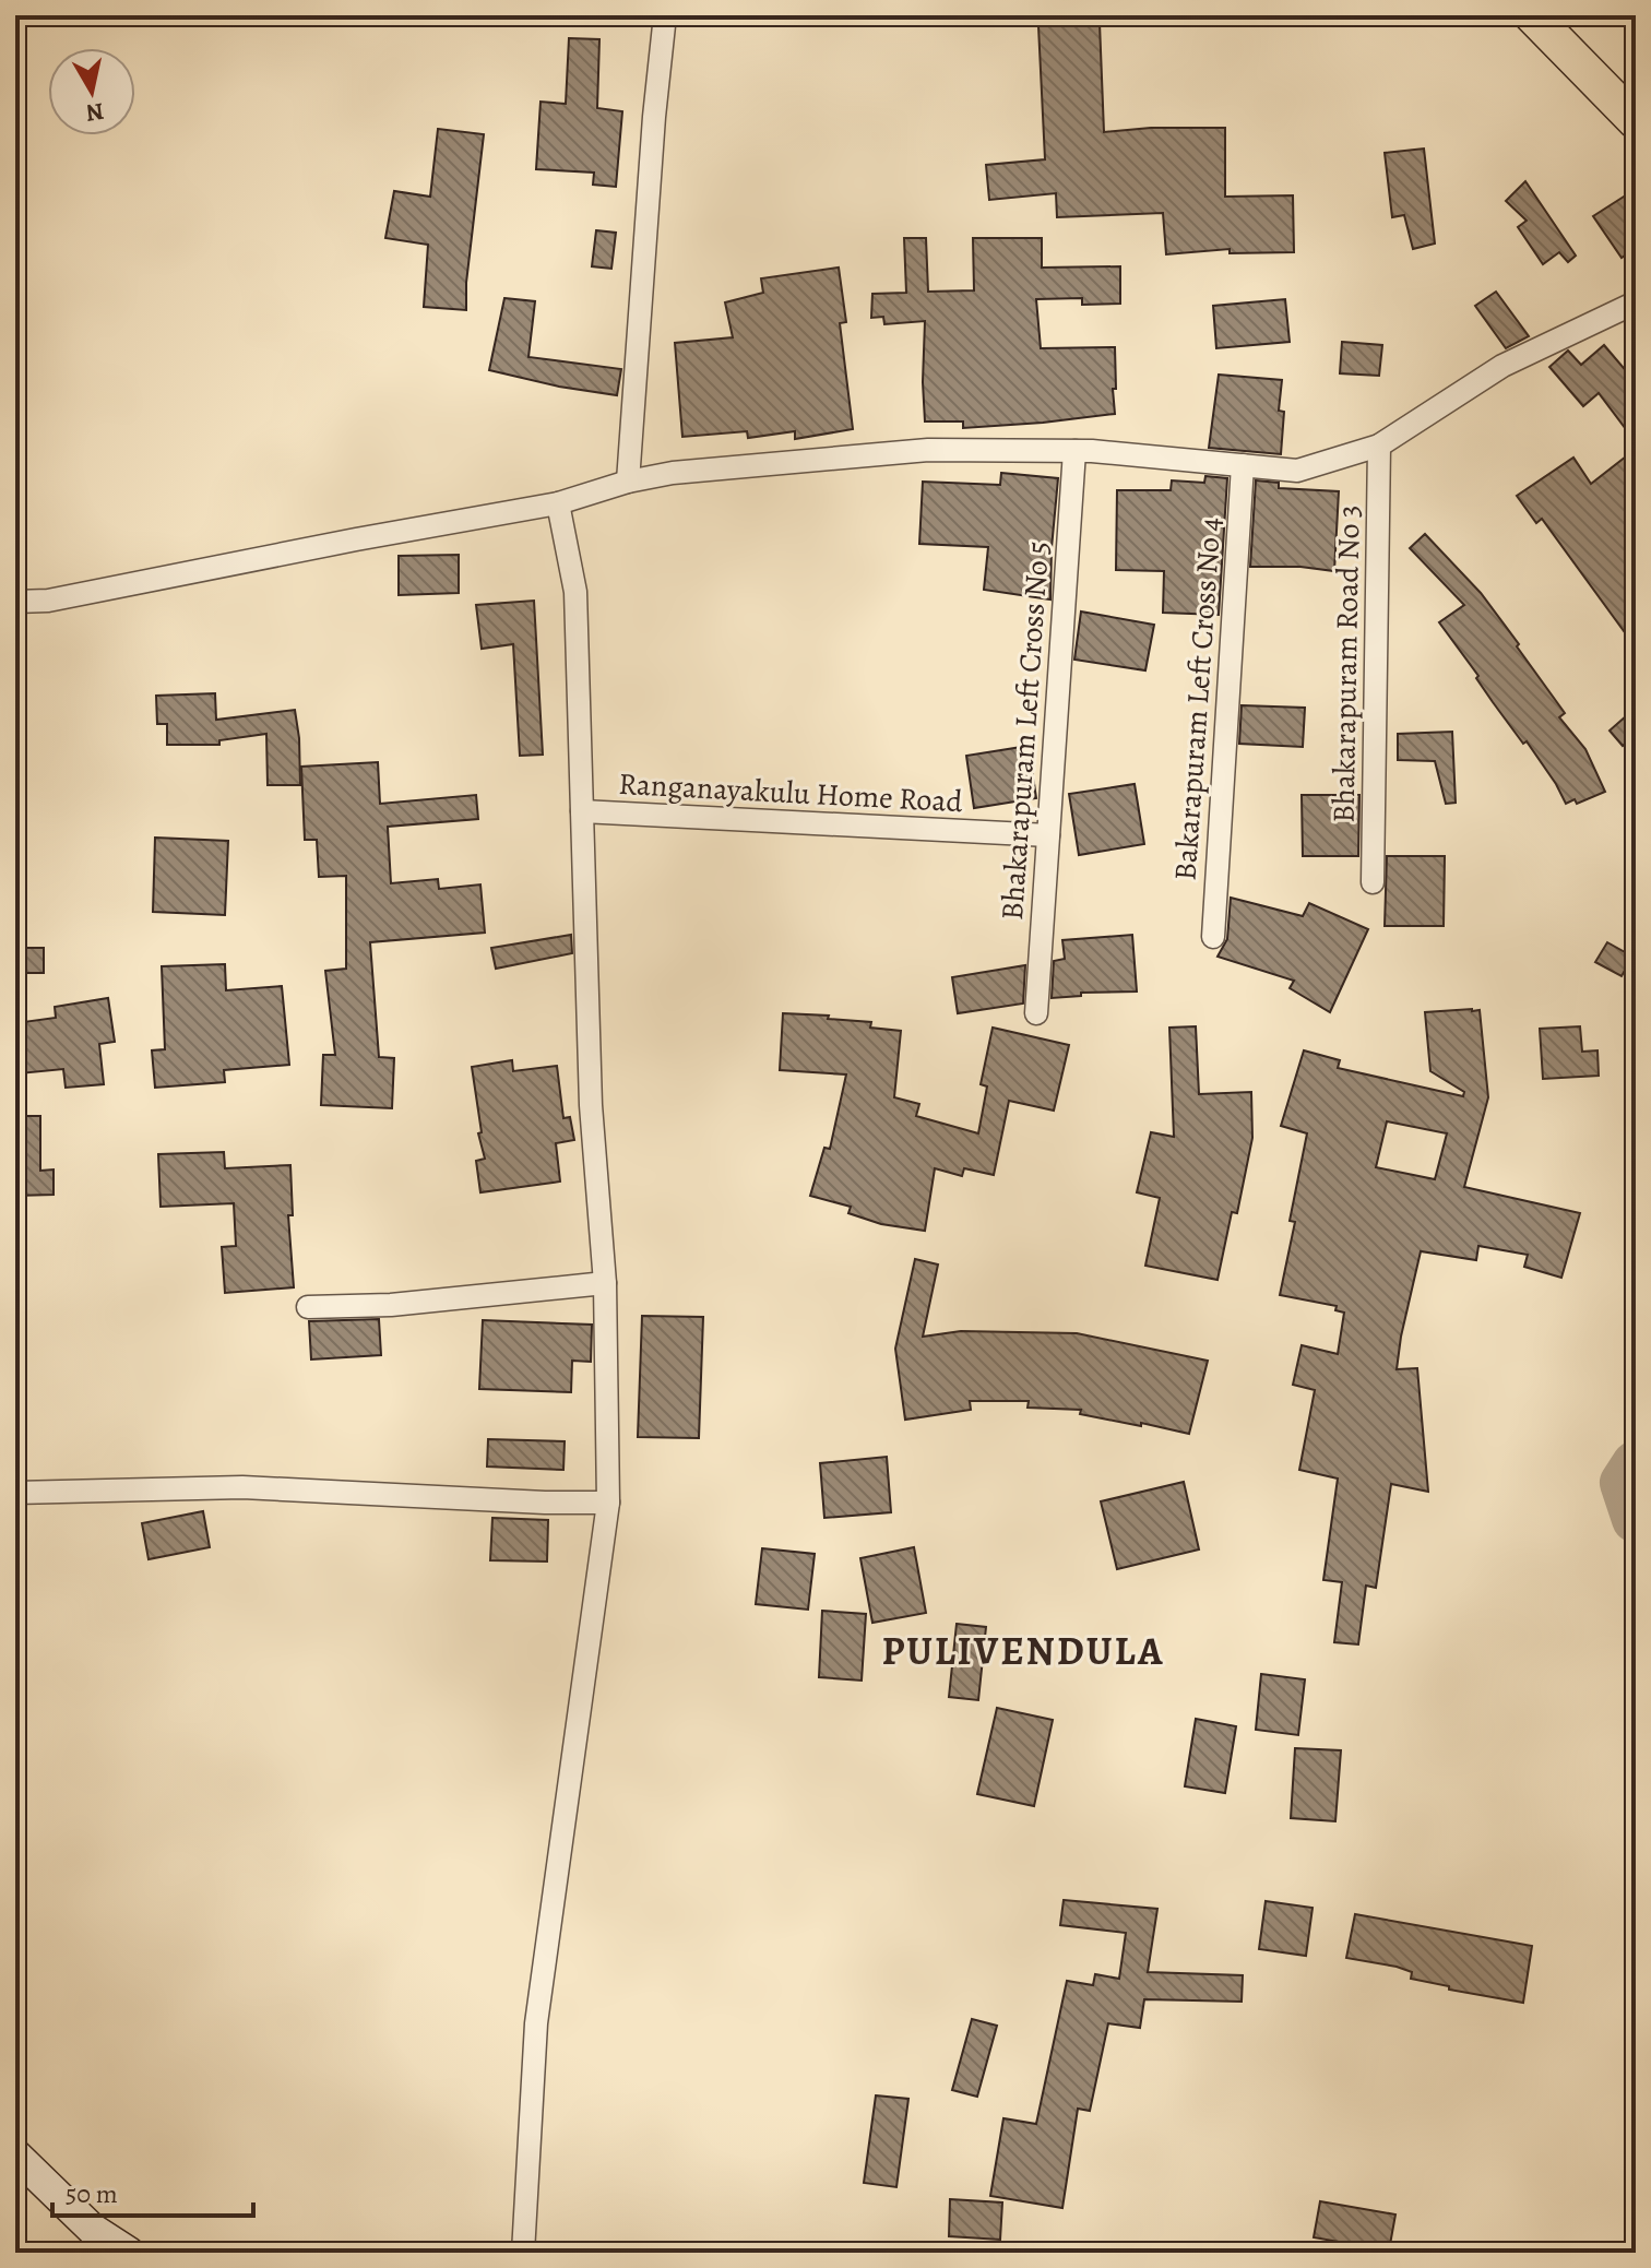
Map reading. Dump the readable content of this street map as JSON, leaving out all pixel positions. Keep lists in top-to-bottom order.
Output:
{
  "streets": {
    "street": [
      "Bhakarapuram Road No 3",
      "Bakarapuram Left Cross No 4",
      "Bhakarapuram Left Cross No 5",
      "Ranganayakulu Home Road"
    ]
  },
  "crossings": [
    ["Bhakarapuram Left Cross No 5", "Ranganayakulu Home Road"]
  ],
  "districts": ["PULIVENDULA"],
  "scale_bar": "50 m",
  "north": "bottom"
}
